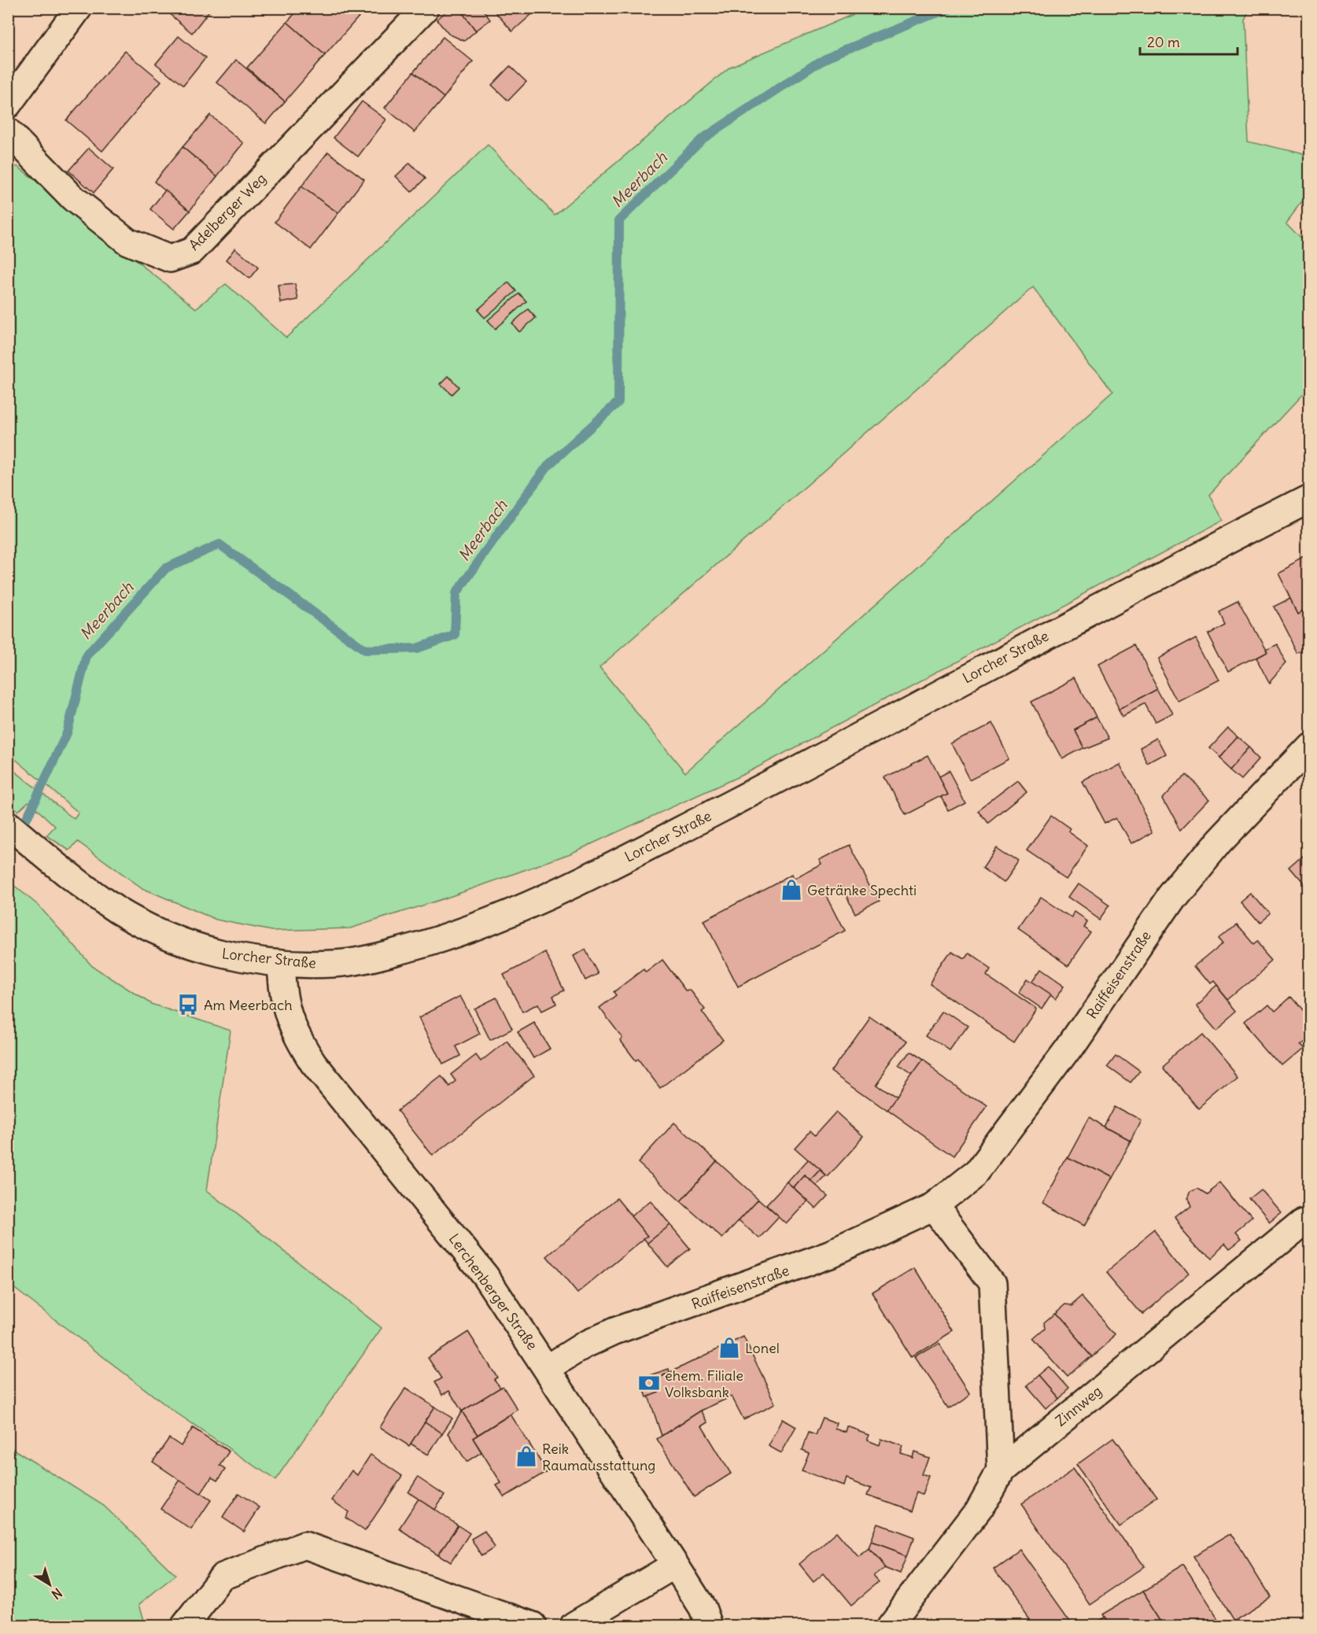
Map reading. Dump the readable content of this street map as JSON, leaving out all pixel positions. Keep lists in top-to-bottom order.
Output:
{
  "streets": {
    "street": [
      "Adelberger Weg",
      "Lorcher Straße",
      "Raiffeisenstraße",
      "Lerchenberger Straße",
      "Zinnweg"
    ]
  },
  "crossings": [
    ["Lorcher Straße", "Lerchenberger Straße"],
    ["Raiffeisenstraße", "Lerchenberger Straße"]
  ],
  "water": ["Meerbach"],
  "places": {
    "shop": ["Getränke Spechti", "Lonel", "Reik Raumausstattung"],
    "bus stop": ["Am Meerbach"],
    "bank": ["ehem. Filiale Volksbank"]
  },
  "scale_bar": "20 m",
  "north": "bottom right"
}
